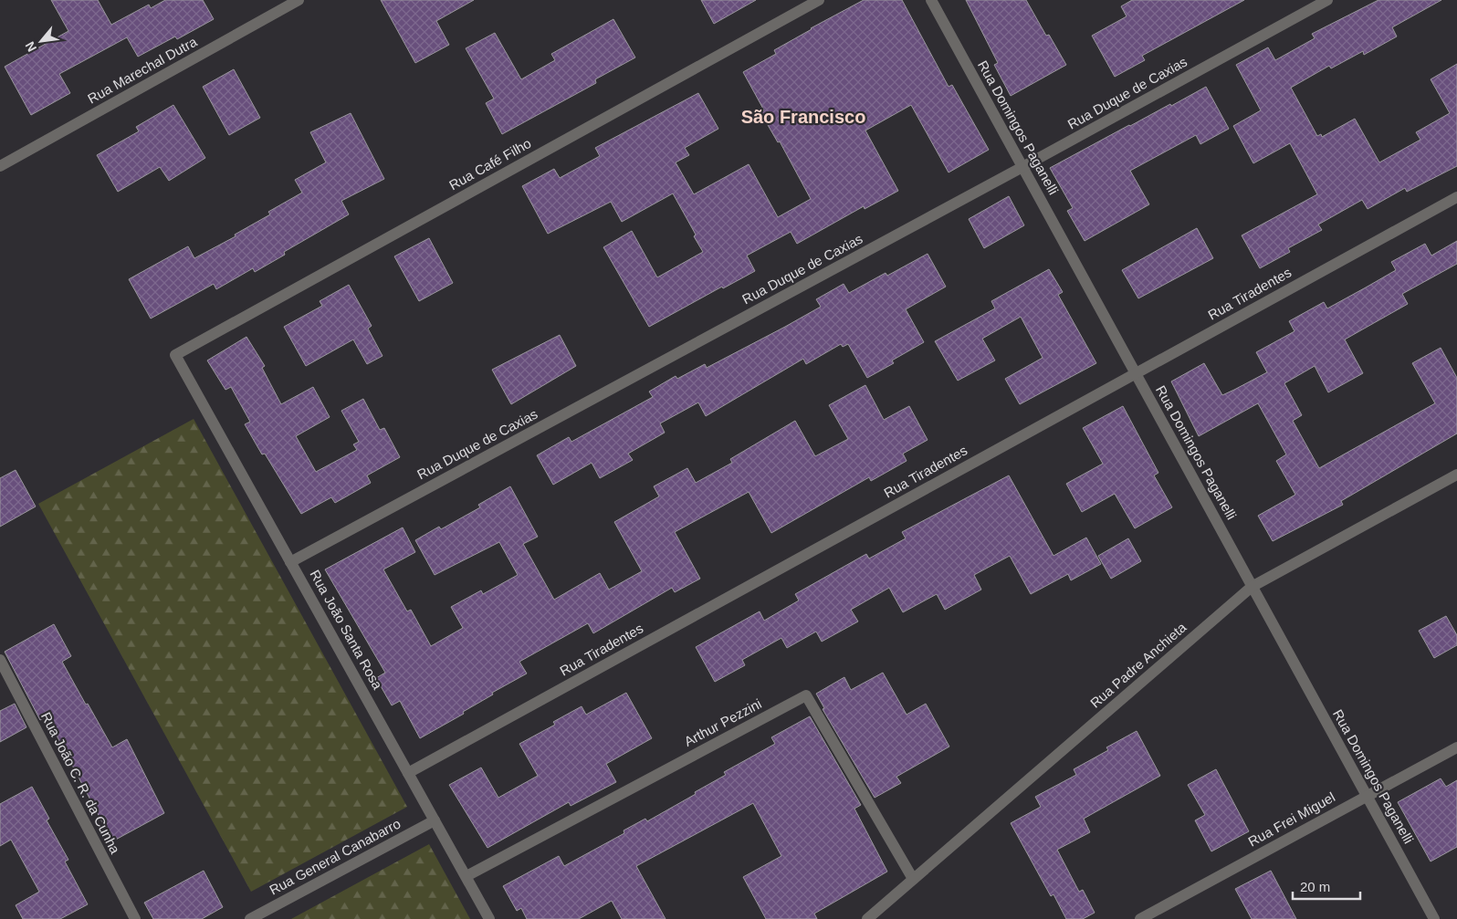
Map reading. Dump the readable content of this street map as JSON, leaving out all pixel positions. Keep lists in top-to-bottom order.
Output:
{
  "streets": {
    "street": [
      "Rua Marechal Dutra",
      "Rua Duque de Caxias",
      "Rua Domingos Paganelli",
      "Rua Café Filho",
      "Rua Tiradentes",
      "Rua João Santa Rosa",
      "Rua Padre Anchieta",
      "Arthur Pezzini",
      "Rua João C. R. da Cunha",
      "Rua Frei Miguel",
      "Rua General Canabarro"
    ]
  },
  "crossings": [
    ["Rua Duque de Caxias", "Rua Domingos Paganelli"],
    ["Rua Duque de Caxias", "Rua João Santa Rosa"],
    ["Rua Domingos Paganelli", "Rua Tiradentes"],
    ["Rua Domingos Paganelli", "Rua Padre Anchieta"],
    ["Rua Domingos Paganelli", "Rua Frei Miguel"],
    ["Rua Café Filho", "Rua João Santa Rosa"],
    ["Rua Tiradentes", "Rua João Santa Rosa"],
    ["Rua João Santa Rosa", "Arthur Pezzini"],
    ["Rua João Santa Rosa", "Rua General Canabarro"],
    ["Rua Padre Anchieta", "Arthur Pezzini"]
  ],
  "districts": ["São Francisco"],
  "scale_bar": "20 m",
  "north": "bottom left"
}
